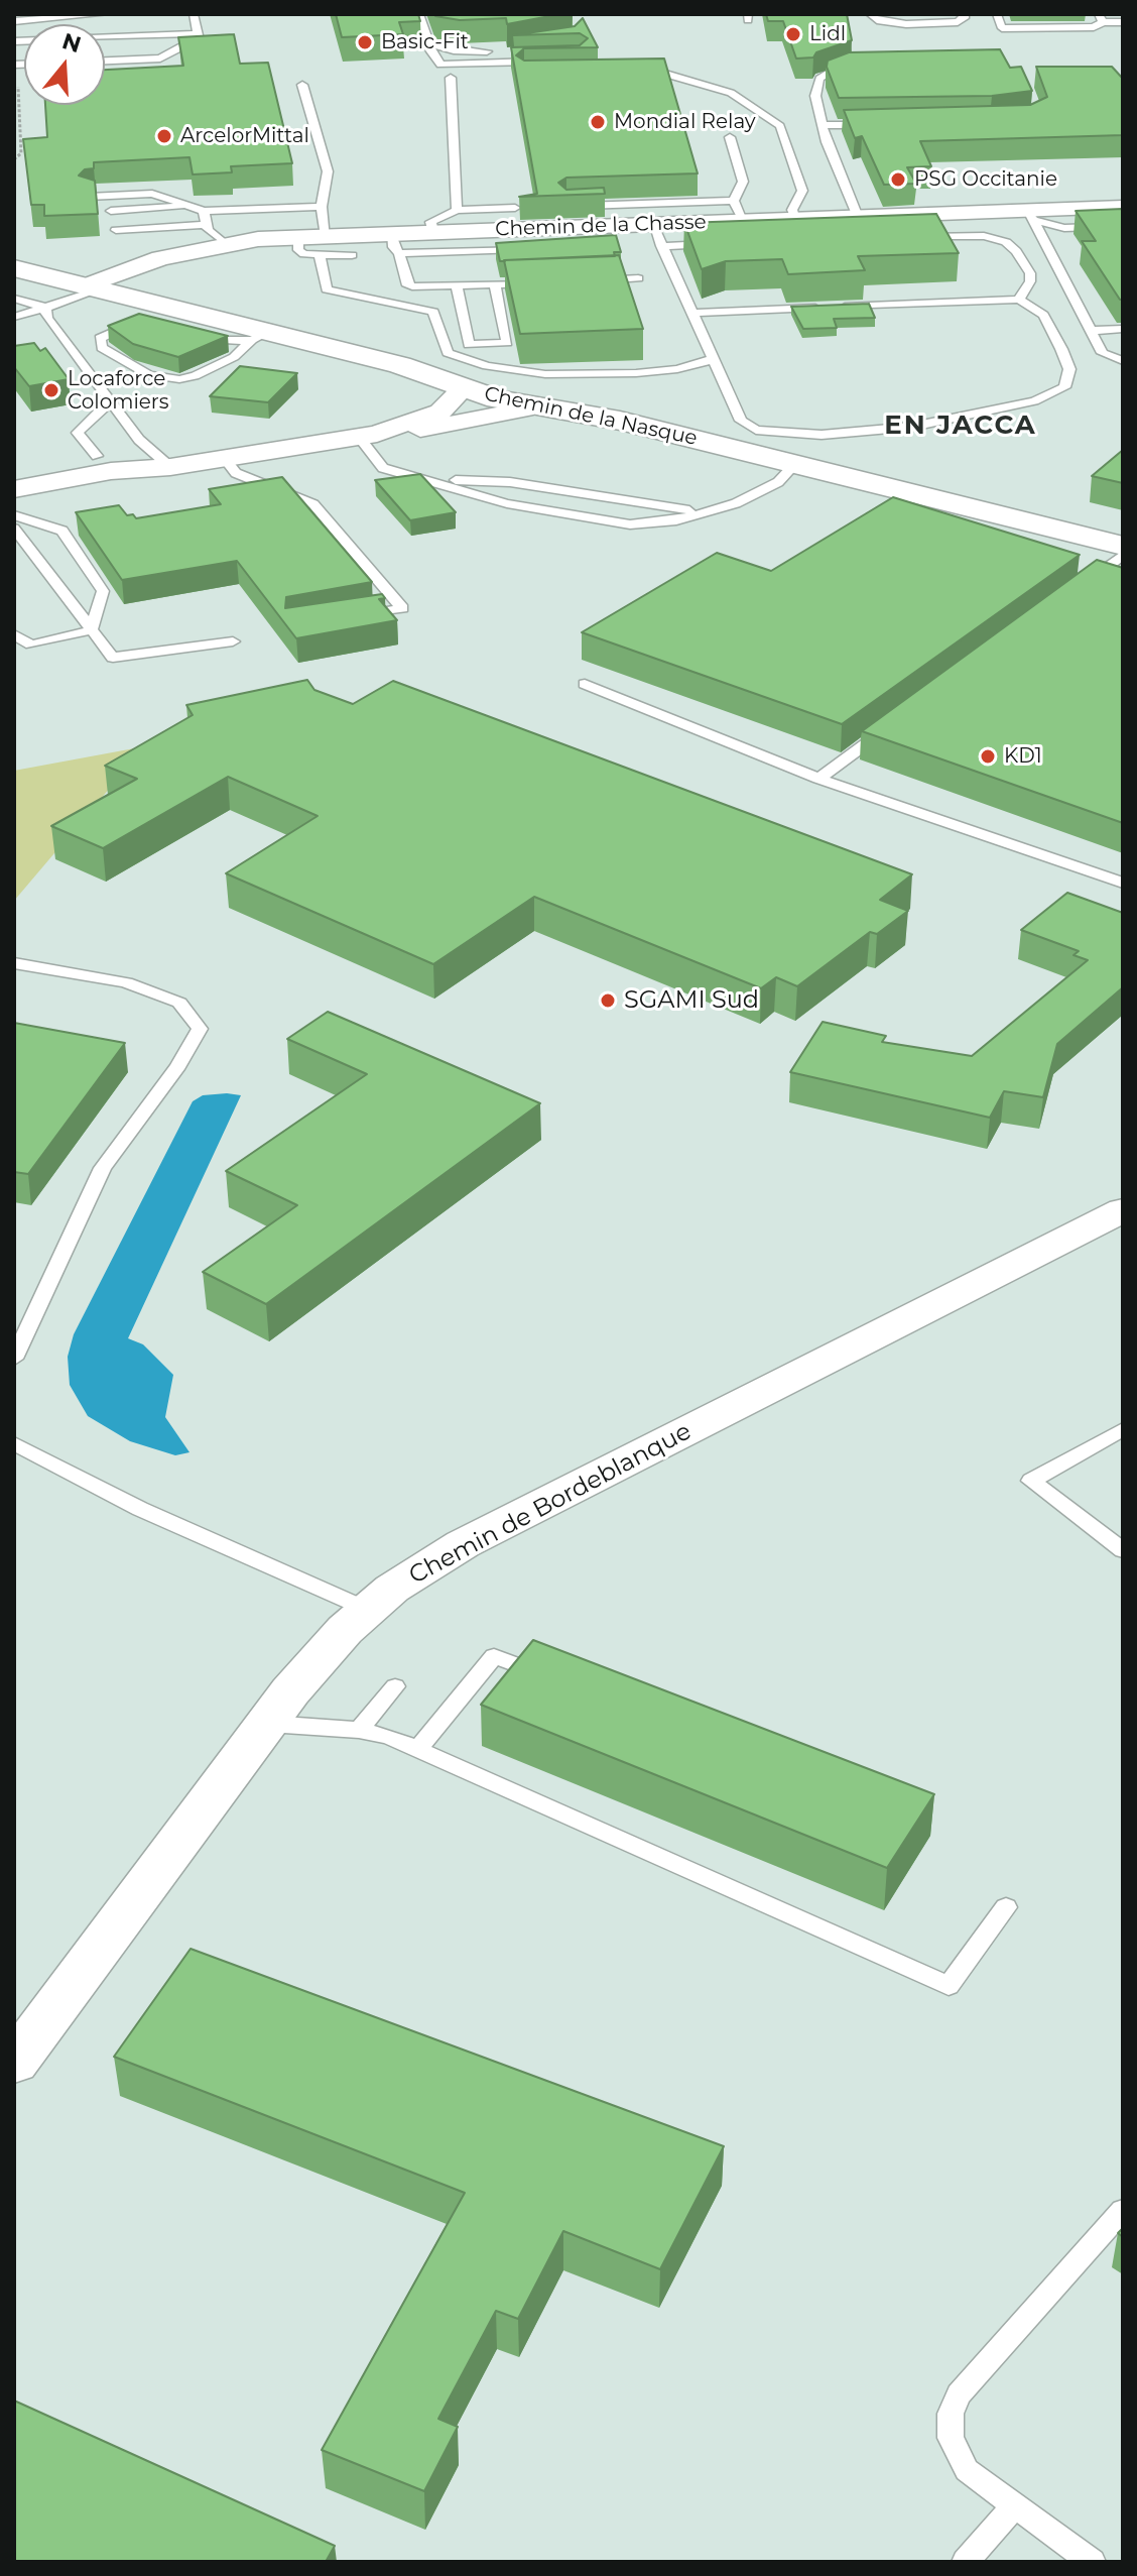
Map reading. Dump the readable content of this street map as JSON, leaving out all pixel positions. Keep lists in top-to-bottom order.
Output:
{
  "streets": {
    "street": ["Chemin de la Chasse", "Chemin de la Nasque", "Chemin de Bordeblanque"]
  },
  "crossings": [
    ["Chemin de la Chasse", "Chemin de la Nasque"]
  ],
  "districts": ["EN JACCA"],
  "places": [
    "Lidl",
    "Basic-Fit",
    "Mondial Relay",
    "ArcelorMittal",
    "PSG Occitanie",
    "Locaforce Colomiers",
    "KD1",
    "SGAMI Sud"
  ],
  "north": "top"
}
